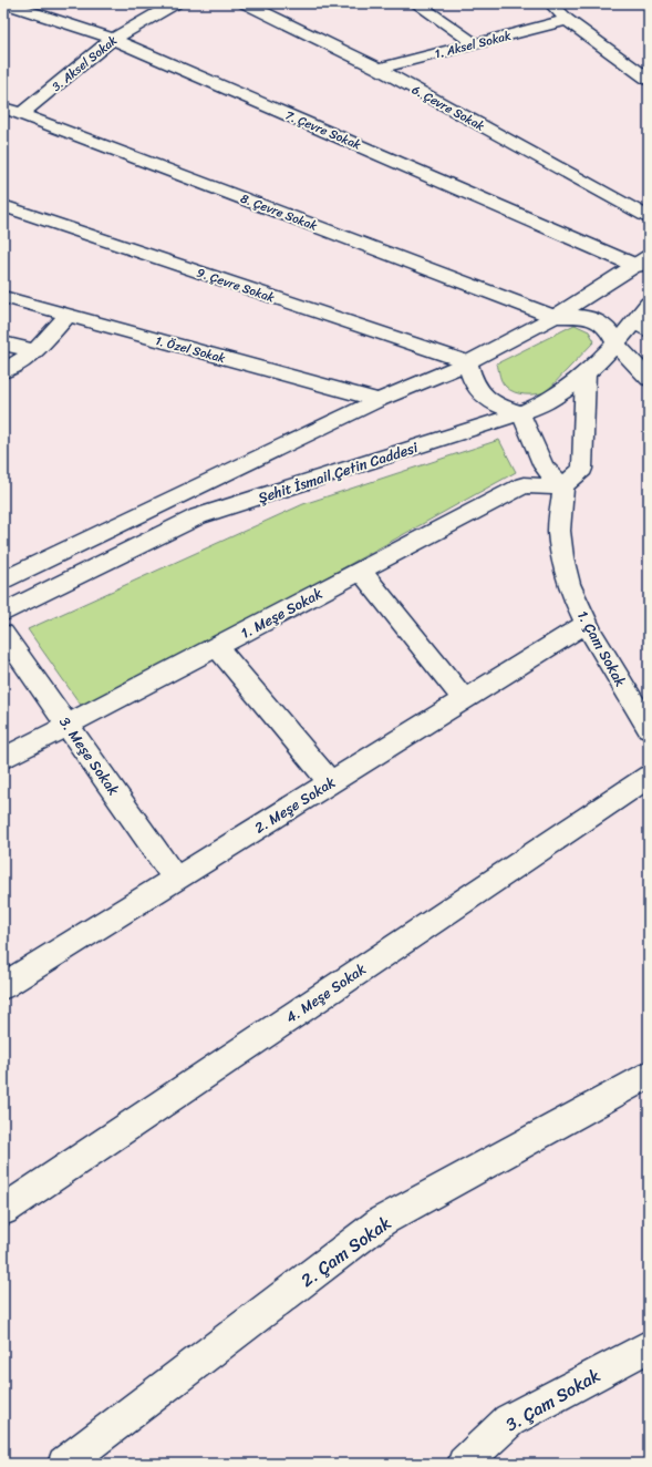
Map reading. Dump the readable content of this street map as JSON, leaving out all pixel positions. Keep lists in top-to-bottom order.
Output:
{
  "streets": {
    "street": [
      "1. Aksel Sokak",
      "3. Aksel Sokak",
      "6. Çevre Sokak",
      "7. Çevre Sokak",
      "8. Çevre Sokak",
      "9. Çevre Sokak",
      "1. Özel Sokak",
      "Şehit İsmail Çetin Caddesi",
      "1. Meşe Sokak",
      "1. Çam Sokak",
      "3. Meşe Sokak",
      "2. Meşe Sokak",
      "4. Meşe Sokak",
      "2. Çam Sokak",
      "3. Çam Sokak"
    ]
  },
  "crossings": [
    ["1. Aksel Sokak", "6. Çevre Sokak"],
    ["3. Aksel Sokak", "7. Çevre Sokak"],
    ["3. Aksel Sokak", "8. Çevre Sokak"],
    ["1. Meşe Sokak", "1. Çam Sokak"],
    ["1. Meşe Sokak", "3. Meşe Sokak"],
    ["1. Çam Sokak", "2. Meşe Sokak"],
    ["3. Meşe Sokak", "2. Meşe Sokak"]
  ]
}
